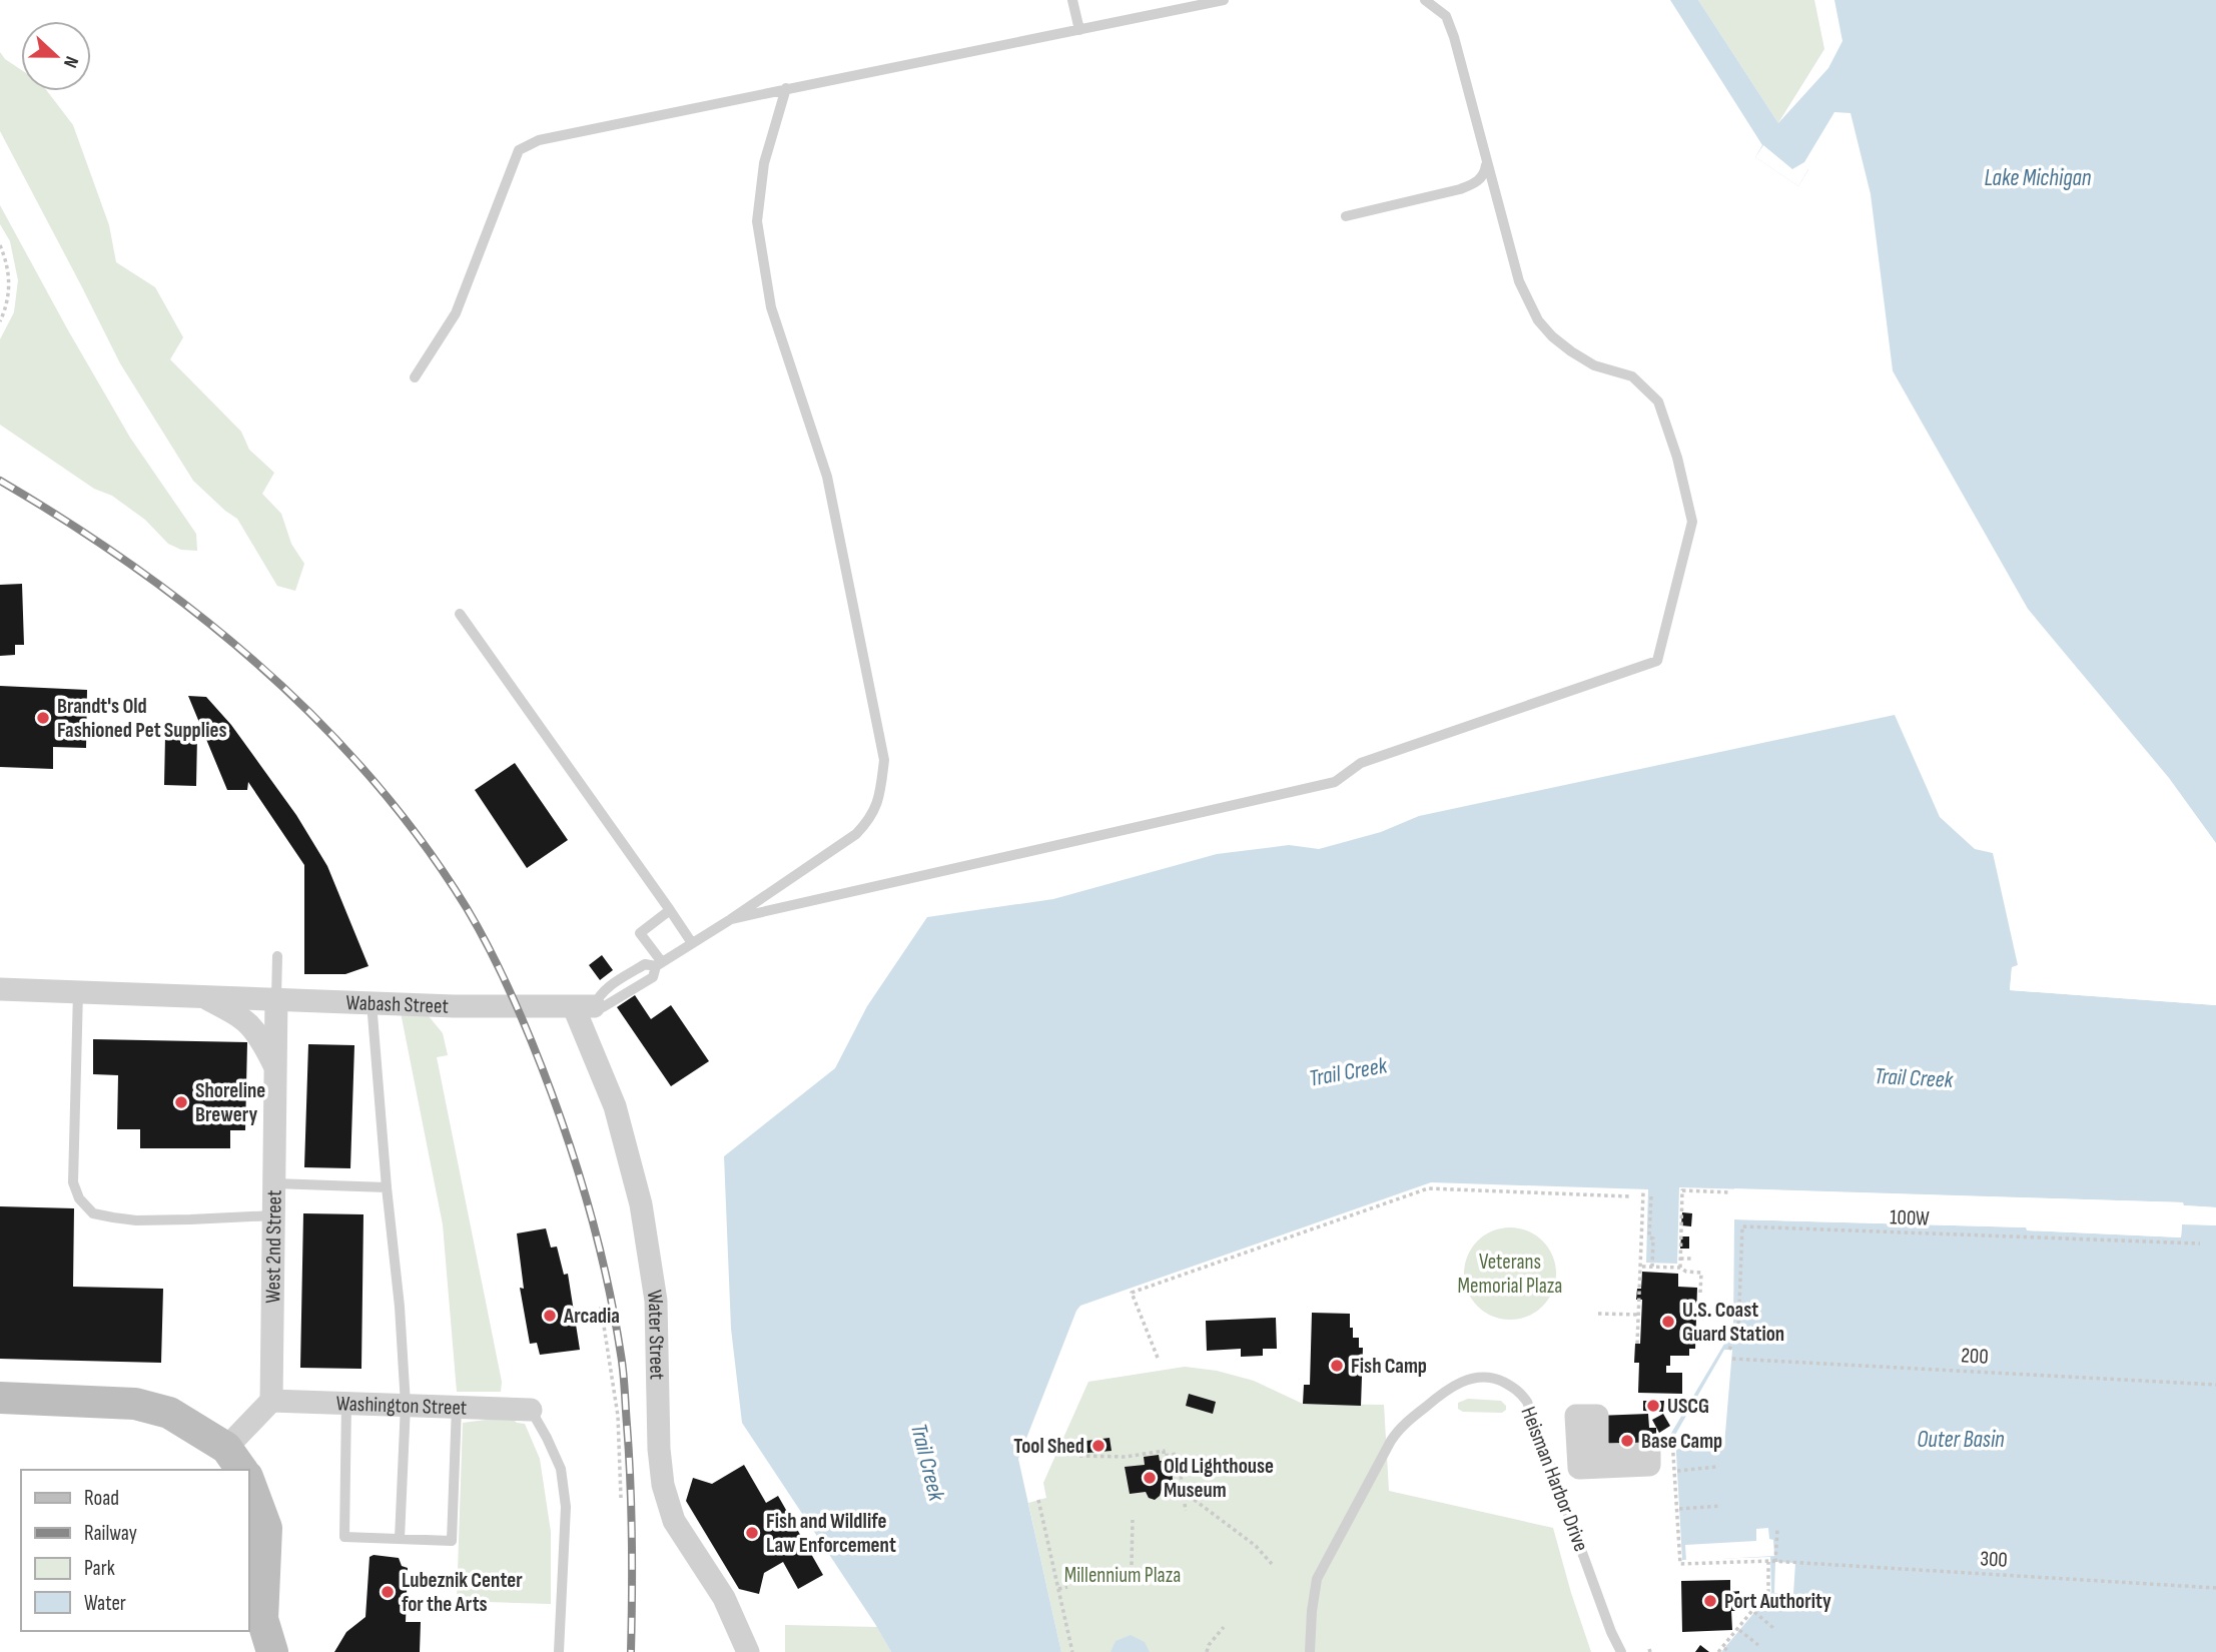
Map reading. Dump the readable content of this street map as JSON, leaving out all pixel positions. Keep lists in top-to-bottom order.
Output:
{
  "streets": {
    "street": [
      "Wabash Street",
      "West 2nd Street",
      "Water Street",
      "Washington Street"
    ],
    "lane": ["Heisman Harbor Drive"],
    "path": ["100W", "200", "300"]
  },
  "crossings": [
    ["Wabash Street", "West 2nd Street"],
    ["Wabash Street", "Water Street"],
    ["West 2nd Street", "Washington Street"]
  ],
  "water": ["Lake Michigan", "Trail Creek", "Outer Basin"],
  "parks": ["Veterans Memorial Plaza", "Millennium Plaza"],
  "places": [
    "Brandt's Old Fashioned Pet Supplies",
    "Shoreline Brewery",
    "Arcadia",
    "U.S. Coast Guard Station",
    "Fish Camp",
    "USCG",
    "Base Camp",
    "Tool Shed",
    "Old Lighthouse Museum",
    "Fish and Wildlife Law Enforcement",
    "Lubeznik Center for the Arts",
    "Port Authority"
  ],
  "legend": [
    "Road",
    "Railway",
    "Park",
    "Water"
  ],
  "north": "right"
}
